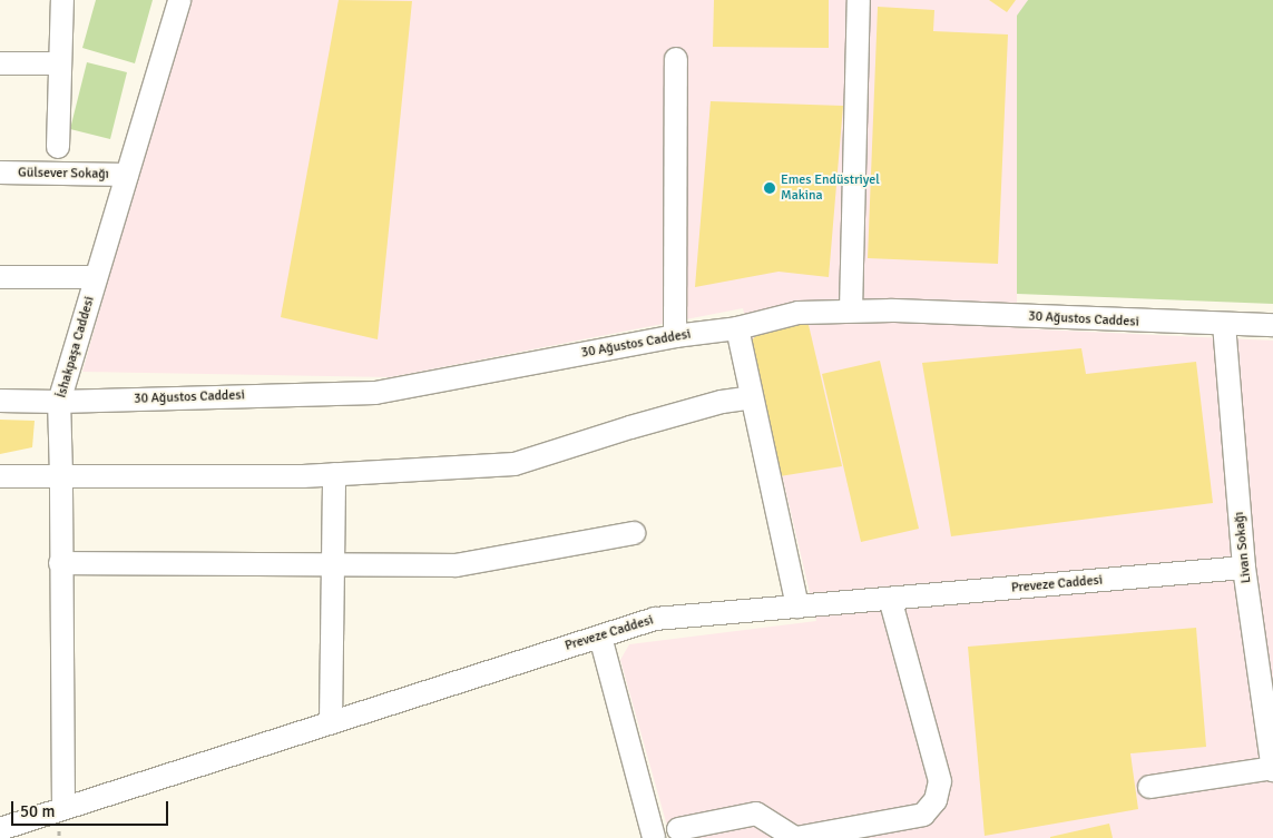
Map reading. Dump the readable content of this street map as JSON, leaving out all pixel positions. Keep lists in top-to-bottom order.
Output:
{
  "streets": {
    "street": [
      "Gülsever Sokağı",
      "30 Ağustos Caddesi",
      "İshakpaşa Caddesi",
      "Livan Sokağı",
      "Preveze Caddesi"
    ]
  },
  "crossings": [
    ["Gülsever Sokağı", "İshakpaşa Caddesi"],
    ["30 Ağustos Caddesi", "İshakpaşa Caddesi"],
    ["30 Ağustos Caddesi", "Livan Sokağı"],
    ["İshakpaşa Caddesi", "Preveze Caddesi"],
    ["Livan Sokağı", "Preveze Caddesi"]
  ],
  "places": ["Emes Endüstriyel Makina"],
  "scale_bar": "50 m"
}
